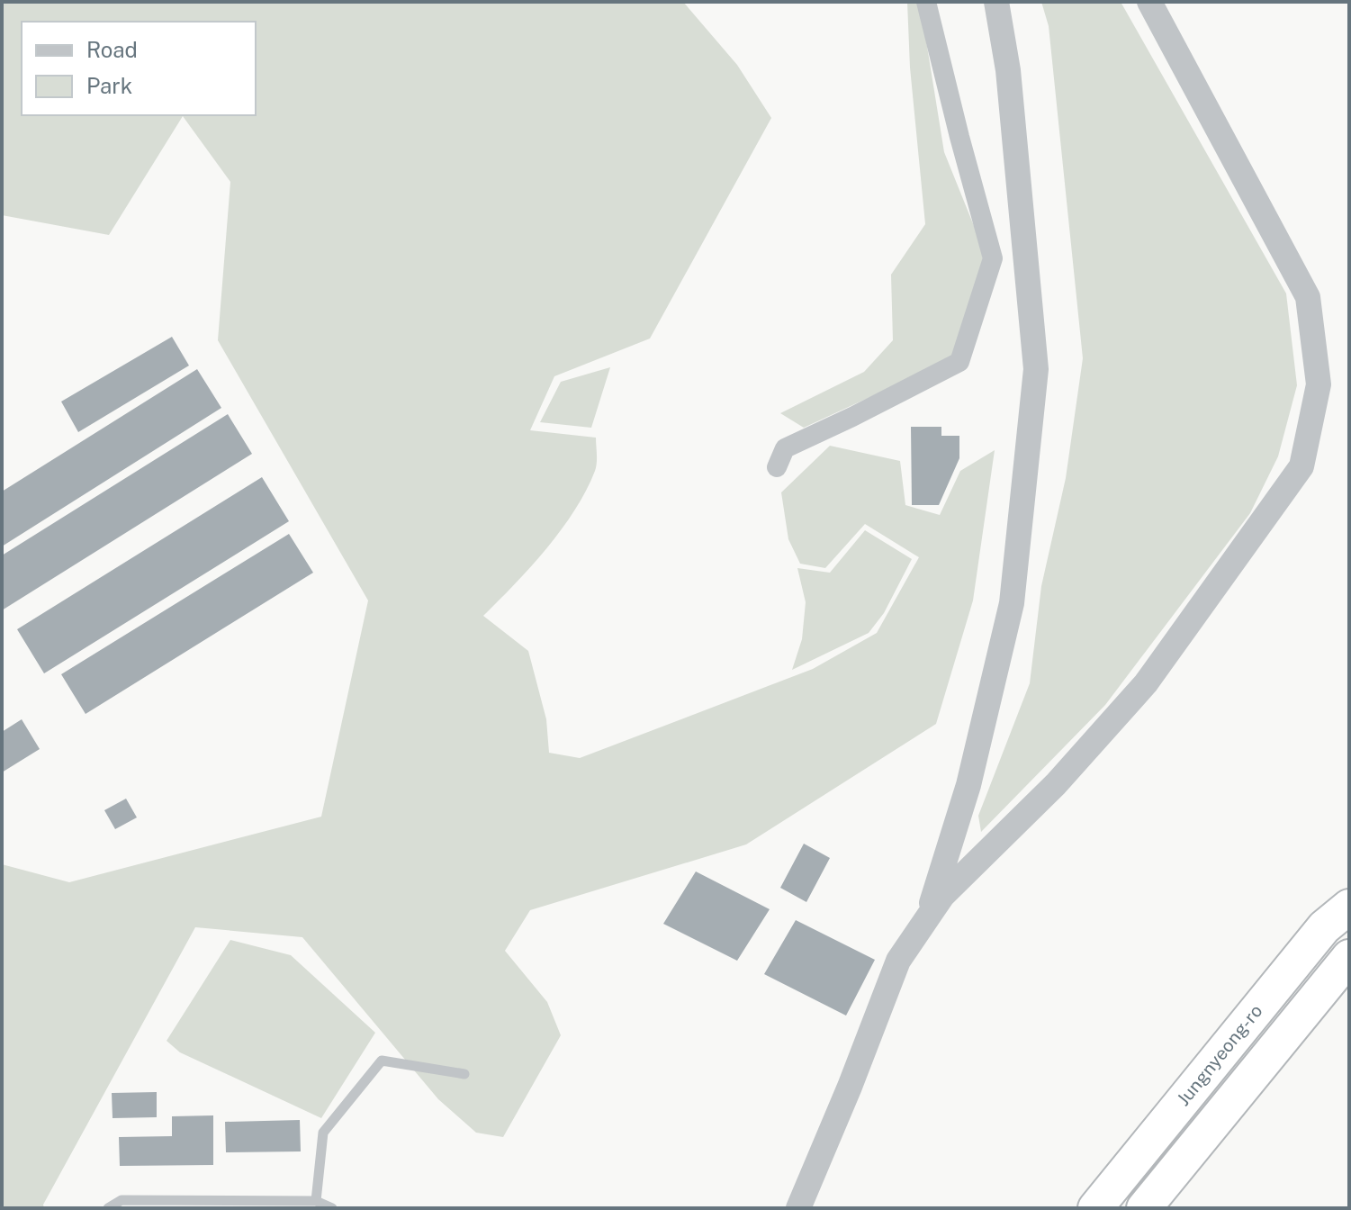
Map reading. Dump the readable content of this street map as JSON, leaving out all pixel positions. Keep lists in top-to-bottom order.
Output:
{
  "streets": {
    "highway": ["Jungnyeong-ro"]
  },
  "legend": ["Road", "Park"]
}
